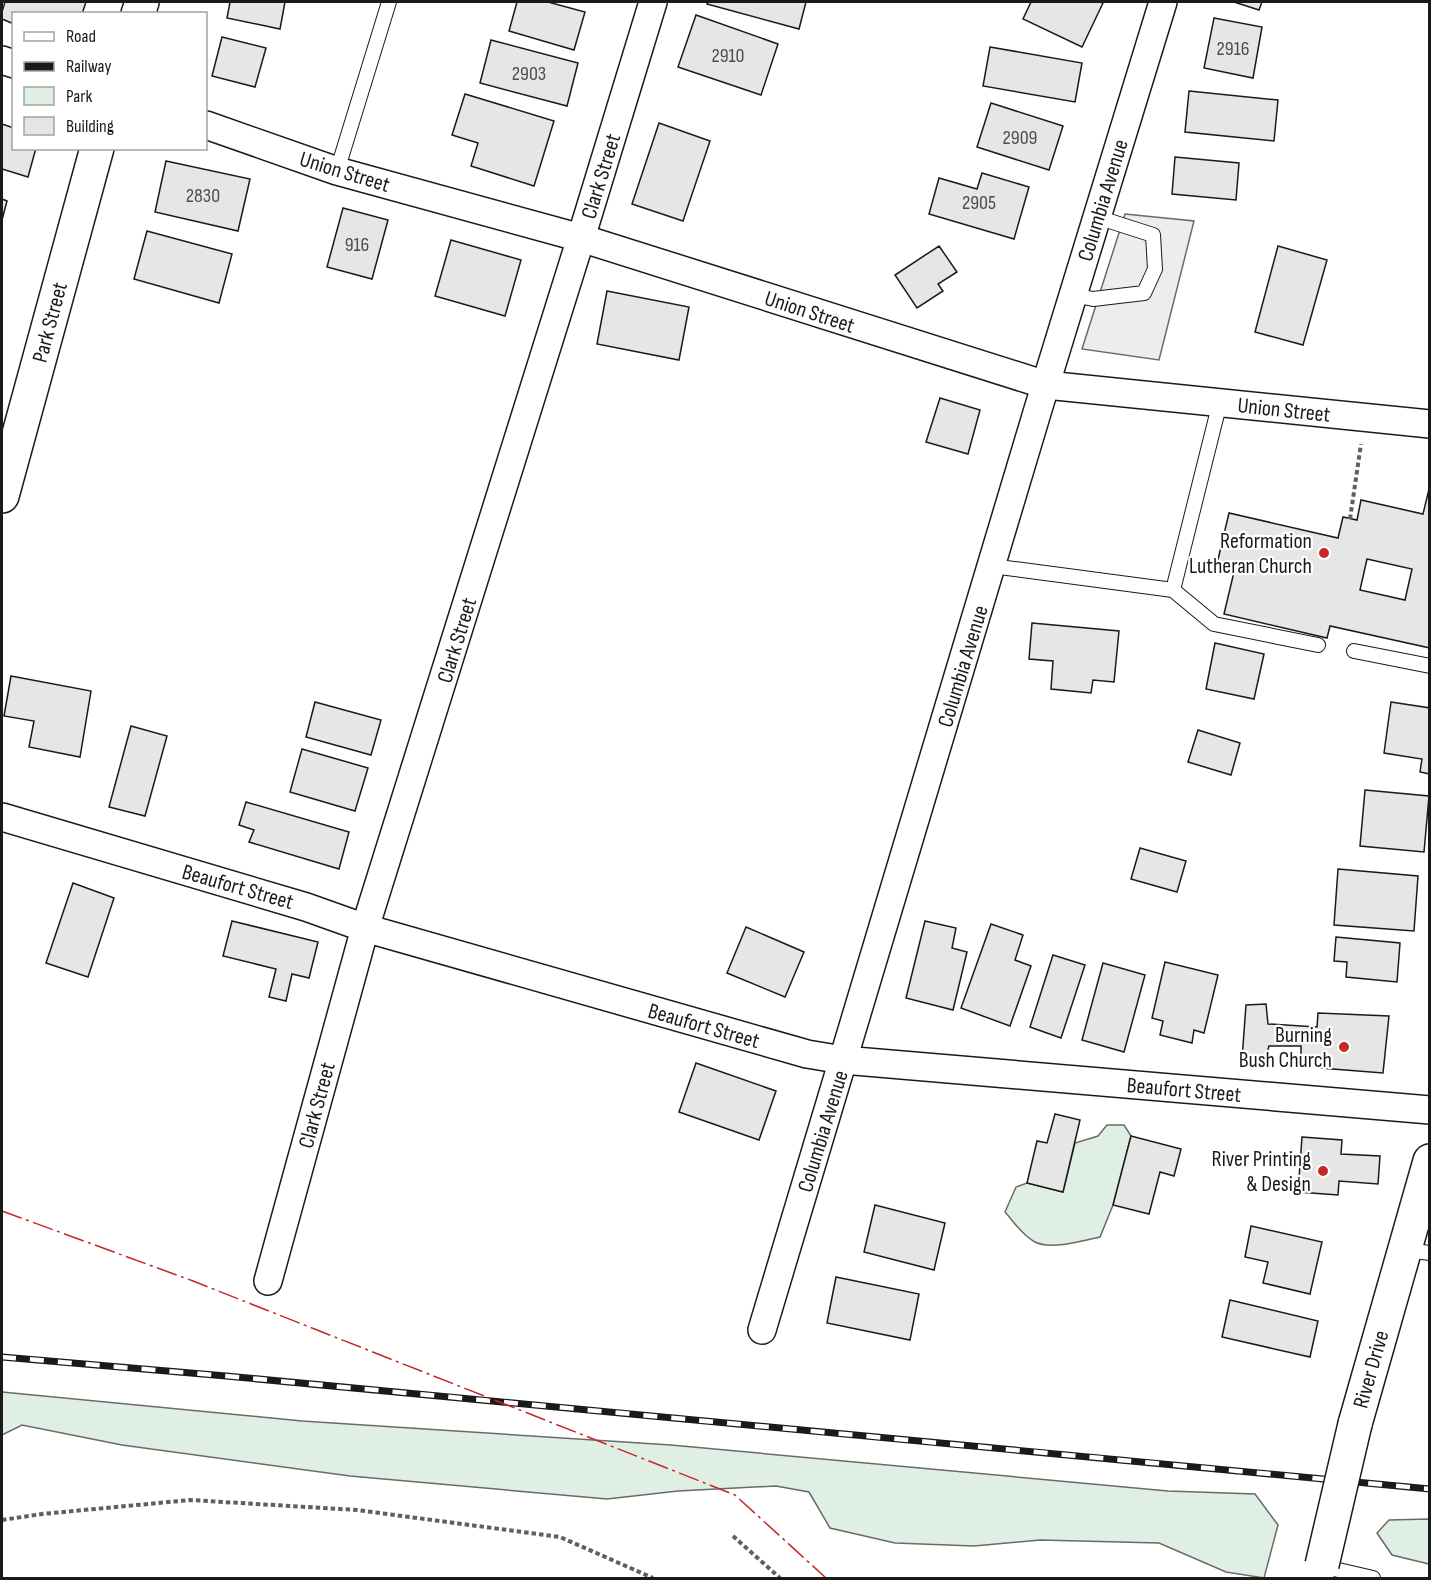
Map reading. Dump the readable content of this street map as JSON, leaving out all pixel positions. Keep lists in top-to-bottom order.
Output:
{
  "streets": {
    "main road": ["Park Street", "River Drive"],
    "street": [
      "Union Street",
      "Clark Street",
      "Columbia Avenue",
      "Beaufort Street"
    ]
  },
  "crossings": [
    ["Union Street", "Clark Street"],
    ["Union Street", "Columbia Avenue"],
    ["Clark Street", "Beaufort Street"],
    ["Columbia Avenue", "Beaufort Street"]
  ],
  "places": ["Reformation Lutheran Church", "Burning Bush Church", "River Printing & Design"],
  "house_numbers": [
    "2916",
    "2910",
    "2903",
    "2909",
    "2830",
    "2905",
    "916"
  ],
  "legend": [
    "Road",
    "Railway",
    "Park",
    "Building"
  ]
}
